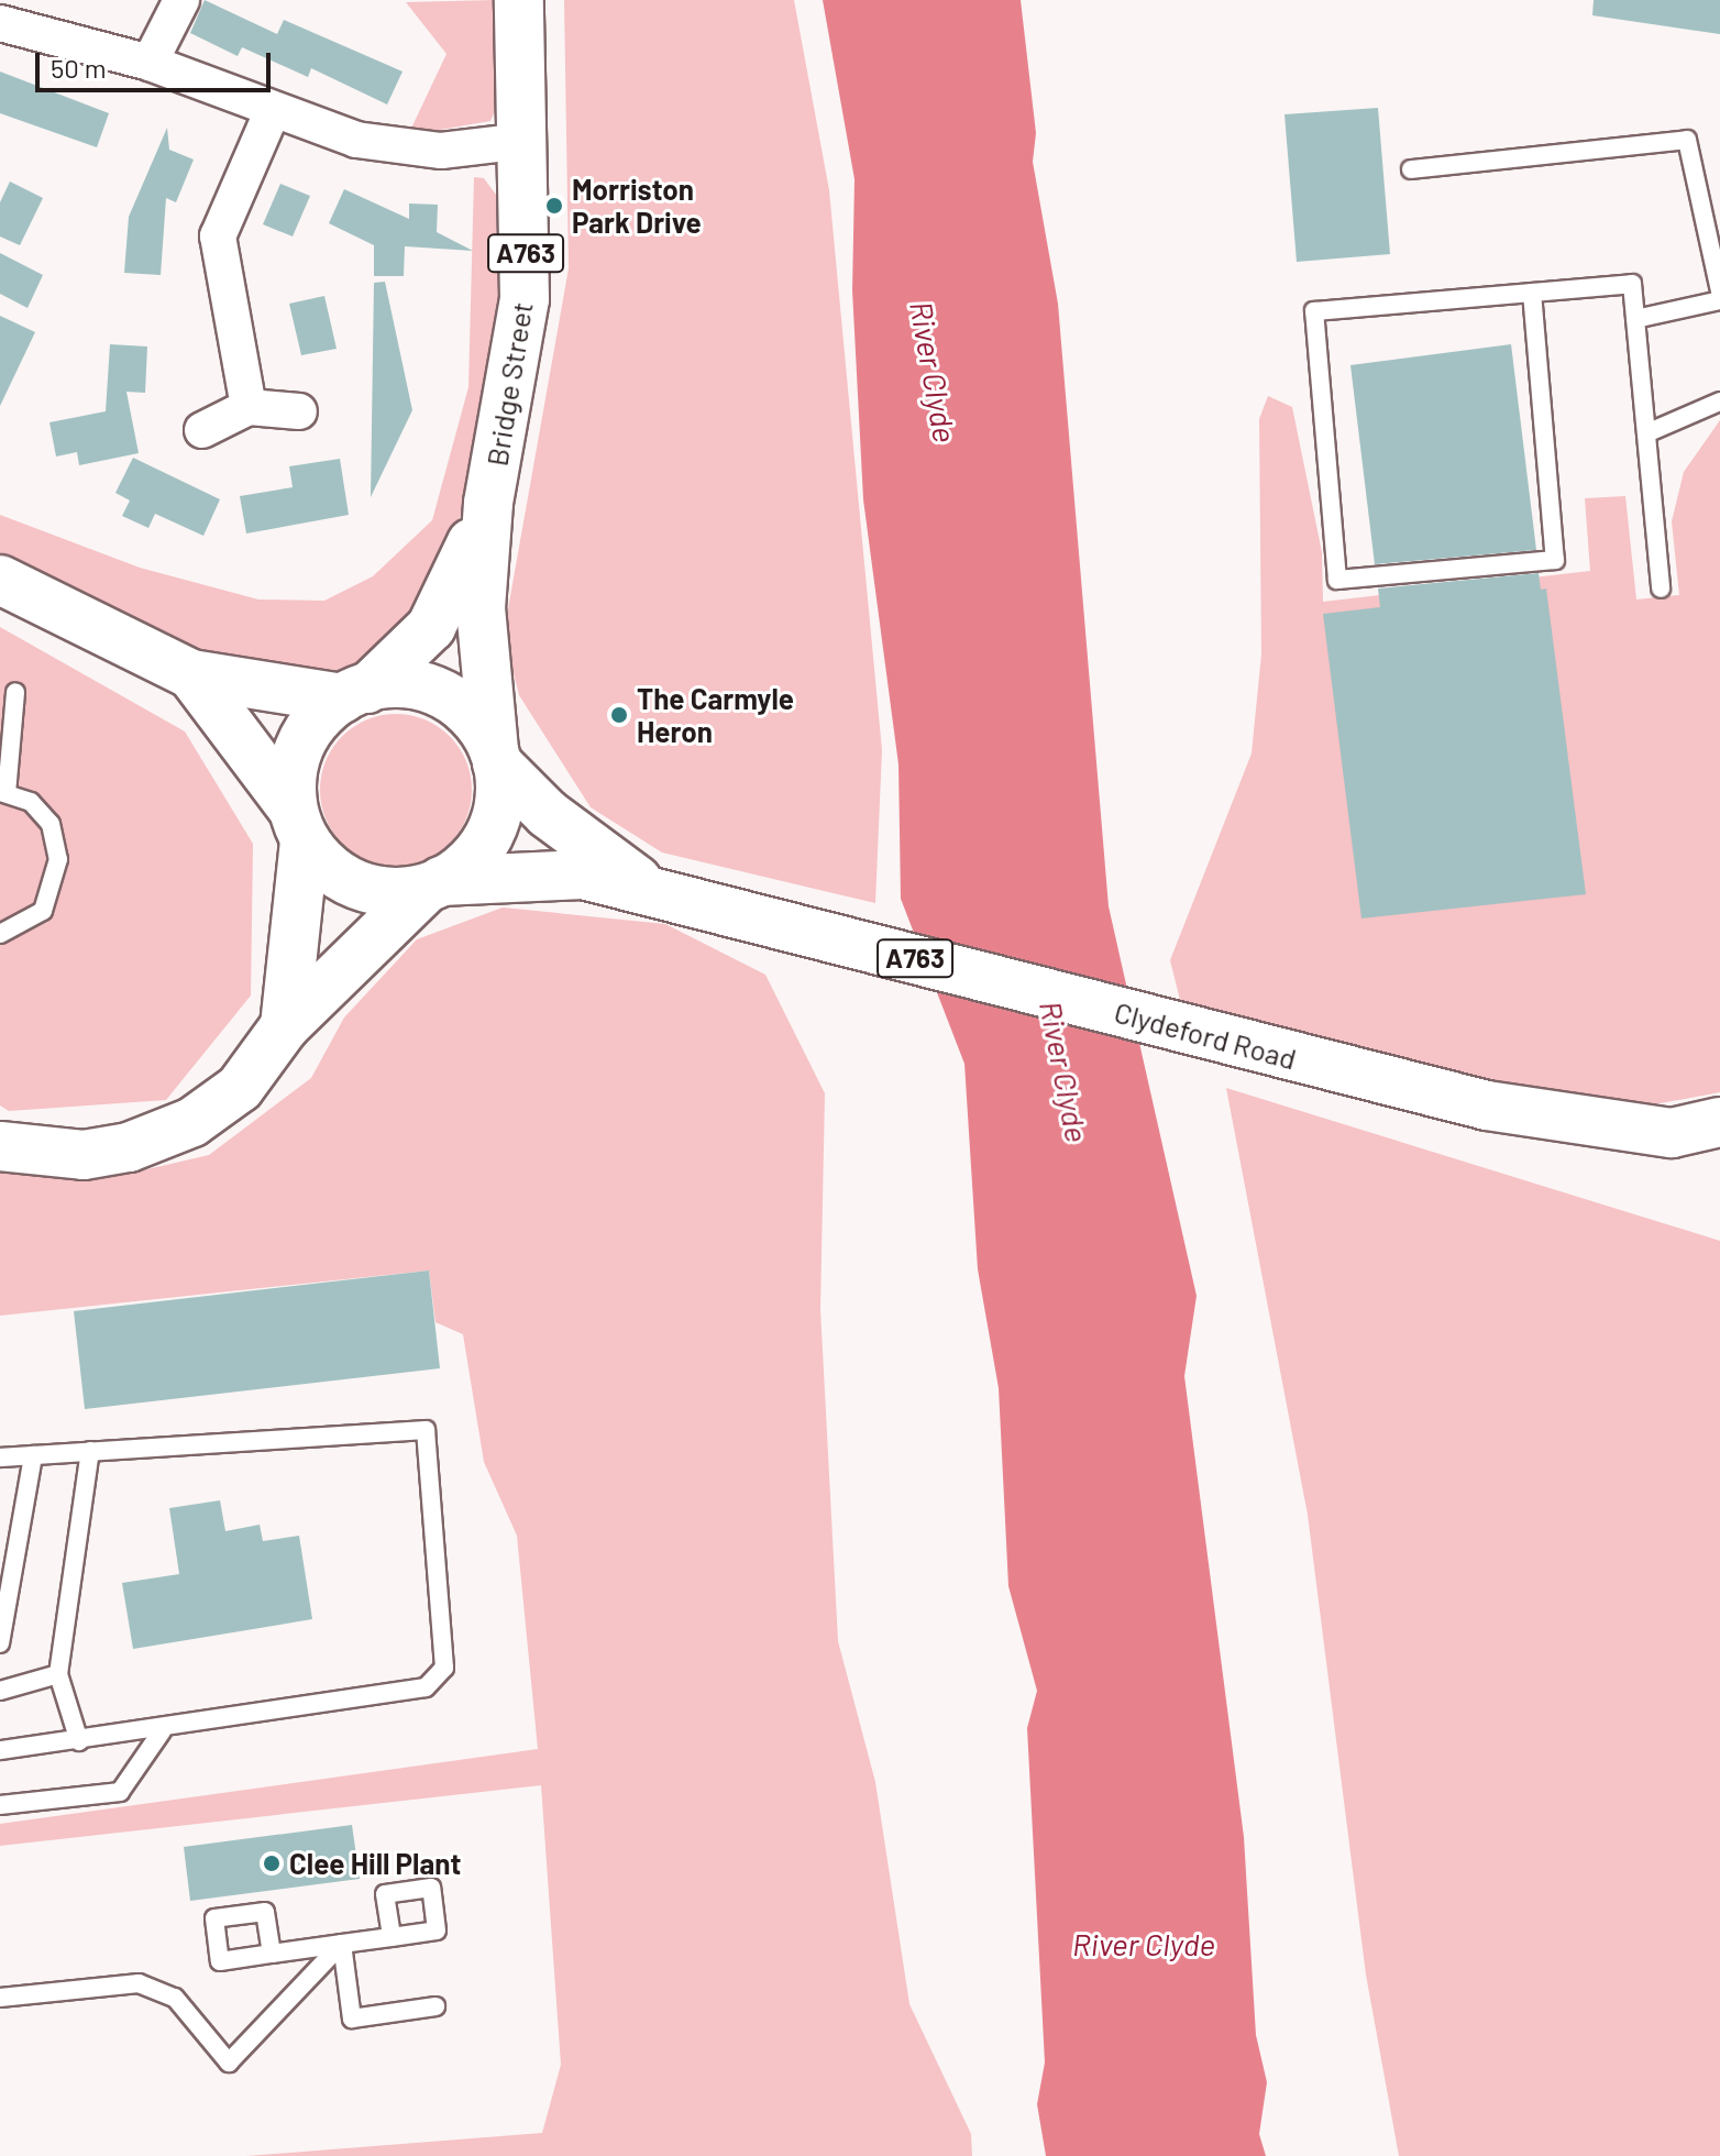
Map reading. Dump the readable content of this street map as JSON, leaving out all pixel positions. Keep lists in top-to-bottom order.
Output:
{
  "streets": {
    "main road": ["A763", "Bridge Street", "Clydeford Road"]
  },
  "crossings": [
    ["Bridge Street", "Clydeford Road"]
  ],
  "water": ["River Clyde"],
  "places": ["Morriston Park Drive", "The Carmyle Heron", "Clee Hill Plant"],
  "scale_bar": "50 m"
}
